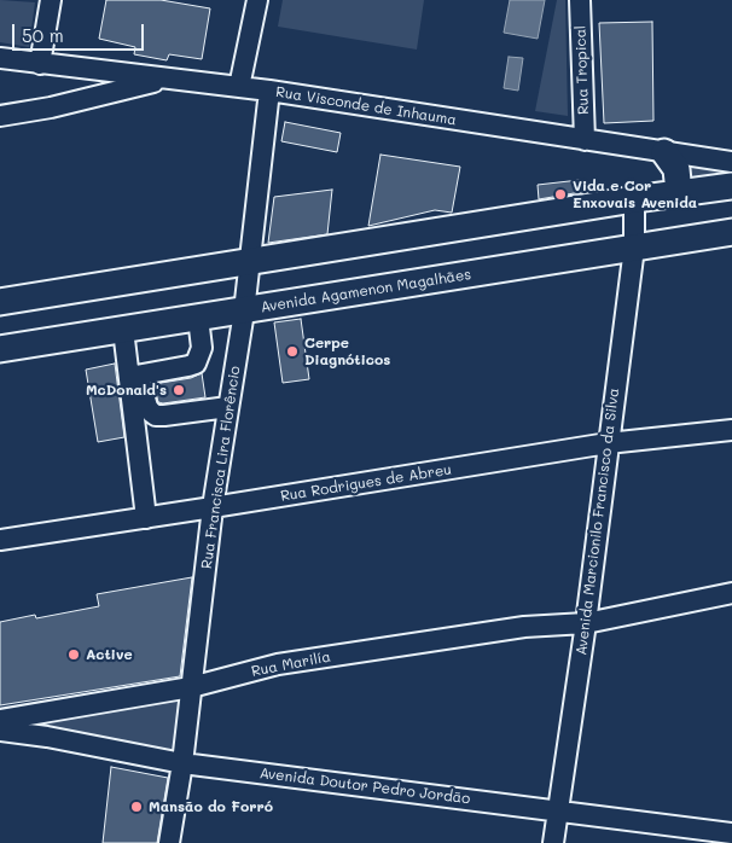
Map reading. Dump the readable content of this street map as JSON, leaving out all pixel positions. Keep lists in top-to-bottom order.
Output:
{
  "streets": {
    "main road": ["Avenida Agamenon Magalhães"],
    "street": [
      "Rua Tropical",
      "Rua Visconde de Inhauma",
      "Rua Francisca Lira Florêncio",
      "Rua Rodrigues de Abreu",
      "Avenida Marcionilo Francisco da Silva",
      "Rua Marilía",
      "Avenida Doutor Pedro Jordão"
    ]
  },
  "crossings": [
    ["Rua Tropical", "Rua Visconde de Inhauma"],
    ["Rua Visconde de Inhauma", "Rua Francisca Lira Florêncio"],
    ["Avenida Agamenon Magalhães", "Rua Francisca Lira Florêncio"],
    ["Avenida Agamenon Magalhães", "Avenida Marcionilo Francisco da Silva"],
    ["Rua Francisca Lira Florêncio", "Rua Rodrigues de Abreu"],
    ["Rua Francisca Lira Florêncio", "Rua Marilía"],
    ["Rua Francisca Lira Florêncio", "Avenida Doutor Pedro Jordão"],
    ["Rua Rodrigues de Abreu", "Avenida Marcionilo Francisco da Silva"],
    ["Avenida Marcionilo Francisco da Silva", "Rua Marilía"],
    ["Avenida Marcionilo Francisco da Silva", "Avenida Doutor Pedro Jordão"]
  ],
  "places": [
    "Vida e Cor Enxovais Avenida",
    "Cerpe Diagnóticos",
    "McDonald's",
    "Active",
    "Mansão do Forró"
  ],
  "scale_bar": "50 m"
}
